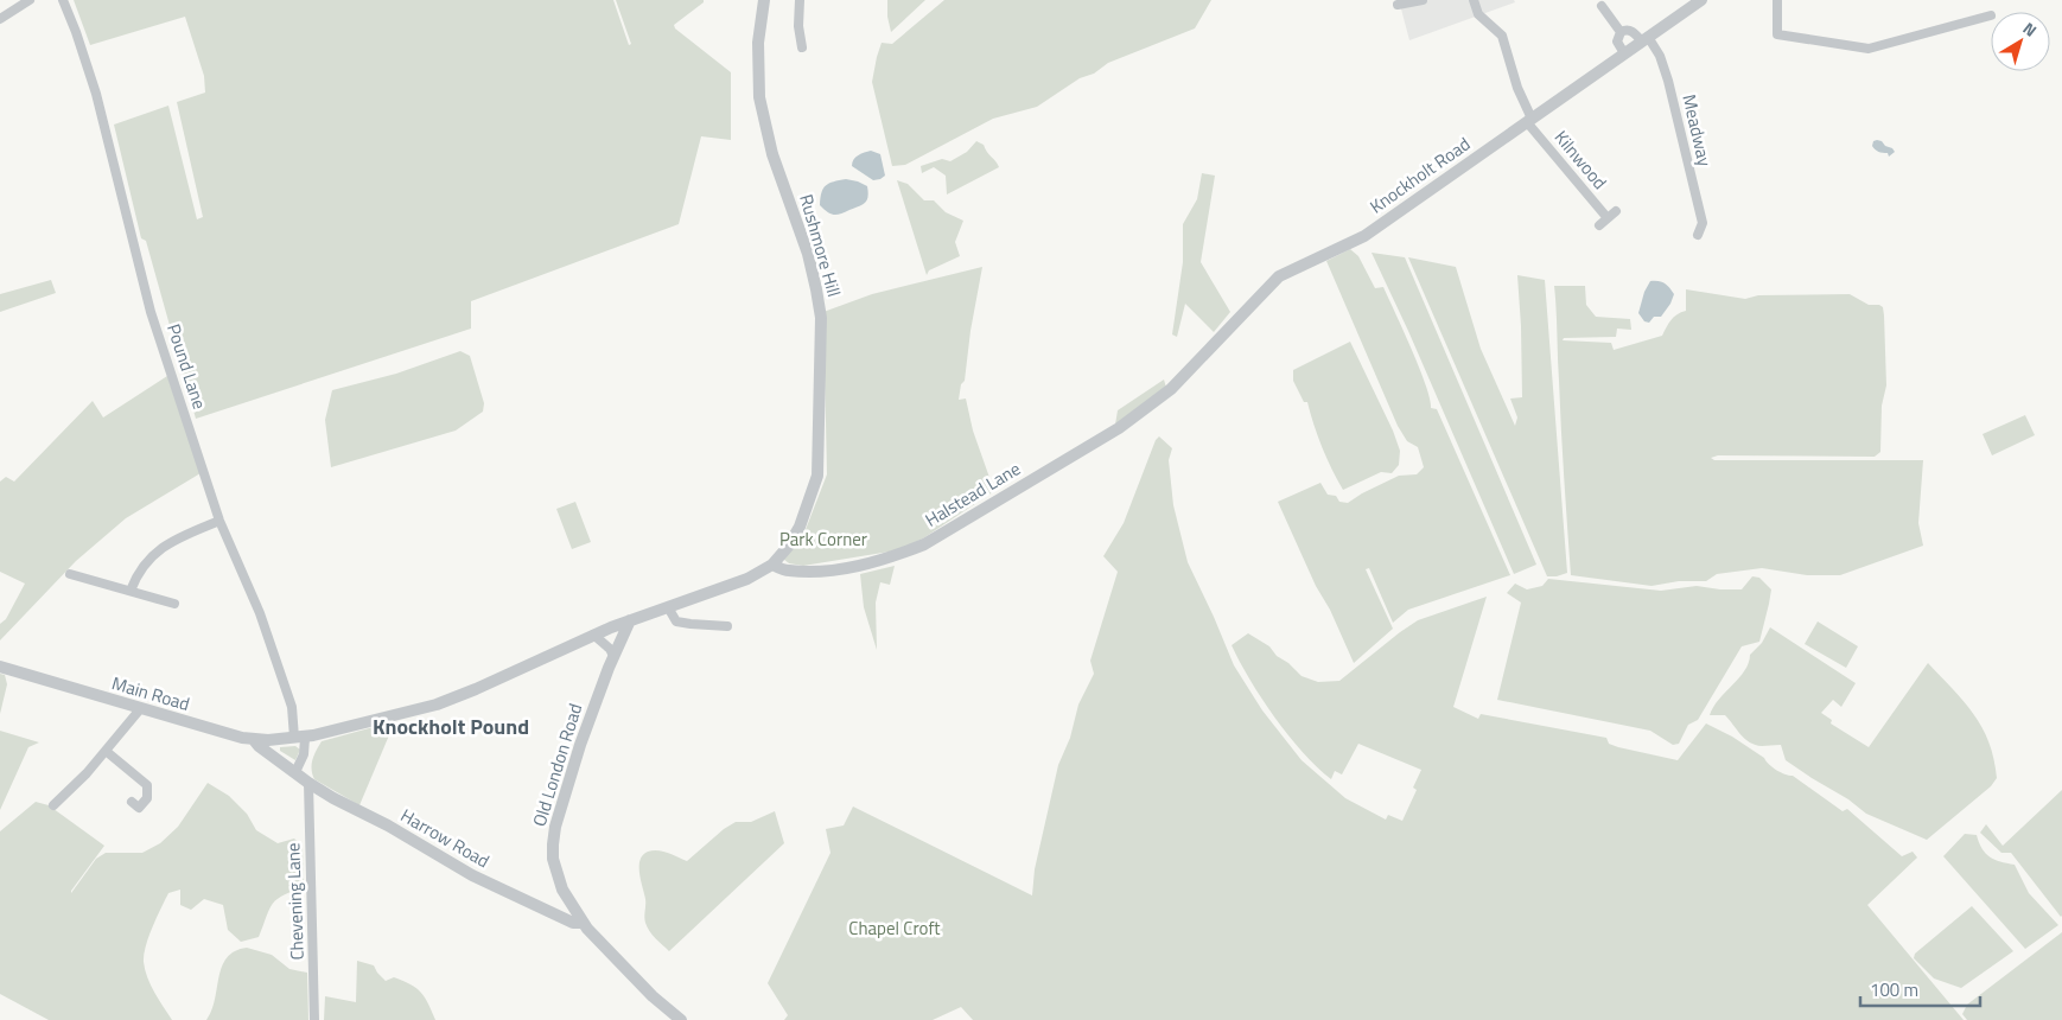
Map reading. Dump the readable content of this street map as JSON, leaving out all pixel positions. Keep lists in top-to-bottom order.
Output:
{
  "streets": {
    "street": [
      "Meadway",
      "Kilnwood",
      "Knockholt Road",
      "Rushmore Hill",
      "Pound Lane",
      "Halstead Lane",
      "Main Road",
      "Old London Road",
      "Harrow Road",
      "Chevening Lane"
    ]
  },
  "crossings": [
    ["Meadway", "Knockholt Road"],
    ["Kilnwood", "Knockholt Road"],
    ["Knockholt Road", "Halstead Lane"],
    ["Rushmore Hill", "Halstead Lane"],
    ["Rushmore Hill", "Main Road"],
    ["Pound Lane", "Main Road"],
    ["Pound Lane", "Harrow Road"],
    ["Halstead Lane", "Main Road"],
    ["Main Road", "Old London Road"],
    ["Main Road", "Harrow Road"],
    ["Old London Road", "Harrow Road"],
    ["Harrow Road", "Chevening Lane"]
  ],
  "districts": ["Knockholt Pound"],
  "parks": ["Park Corner", "Chapel Croft"],
  "scale_bar": "100 m",
  "north": "top right"
}
